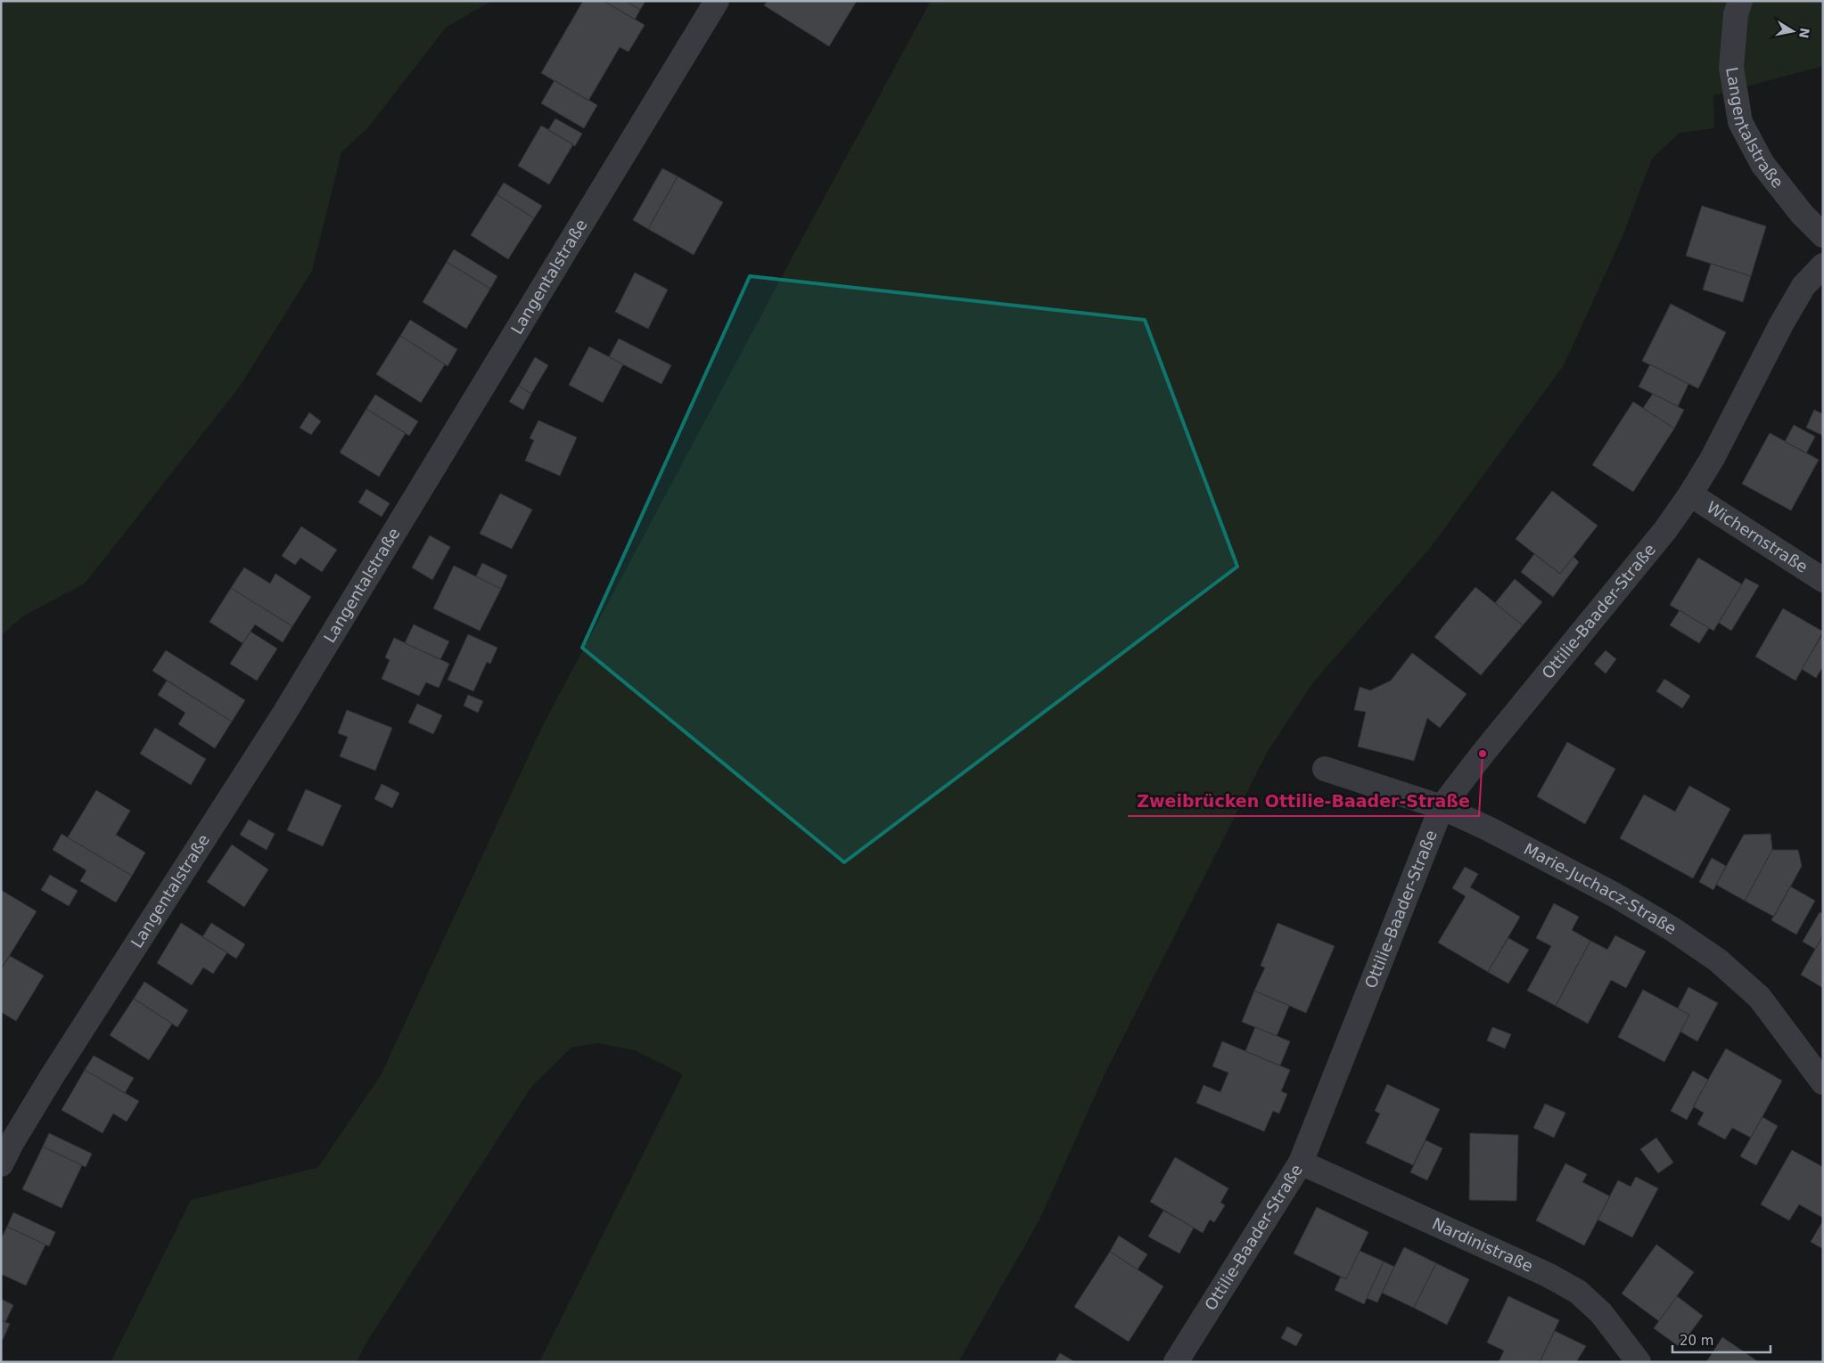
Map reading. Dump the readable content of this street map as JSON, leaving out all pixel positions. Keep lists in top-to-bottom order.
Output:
{
  "streets": {
    "street": [
      "Langentalstraße",
      "Wichernstraße",
      "Ottilie-Baader-Straße",
      "Marie-Juchacz-Straße",
      "Nardinistraße"
    ]
  },
  "crossings": [
    ["Wichernstraße", "Ottilie-Baader-Straße"],
    ["Ottilie-Baader-Straße", "Marie-Juchacz-Straße"],
    ["Ottilie-Baader-Straße", "Nardinistraße"]
  ],
  "places": ["Zweibrücken Ottilie-Baader-Straße"],
  "scale_bar": "20 m",
  "north": "right"
}
